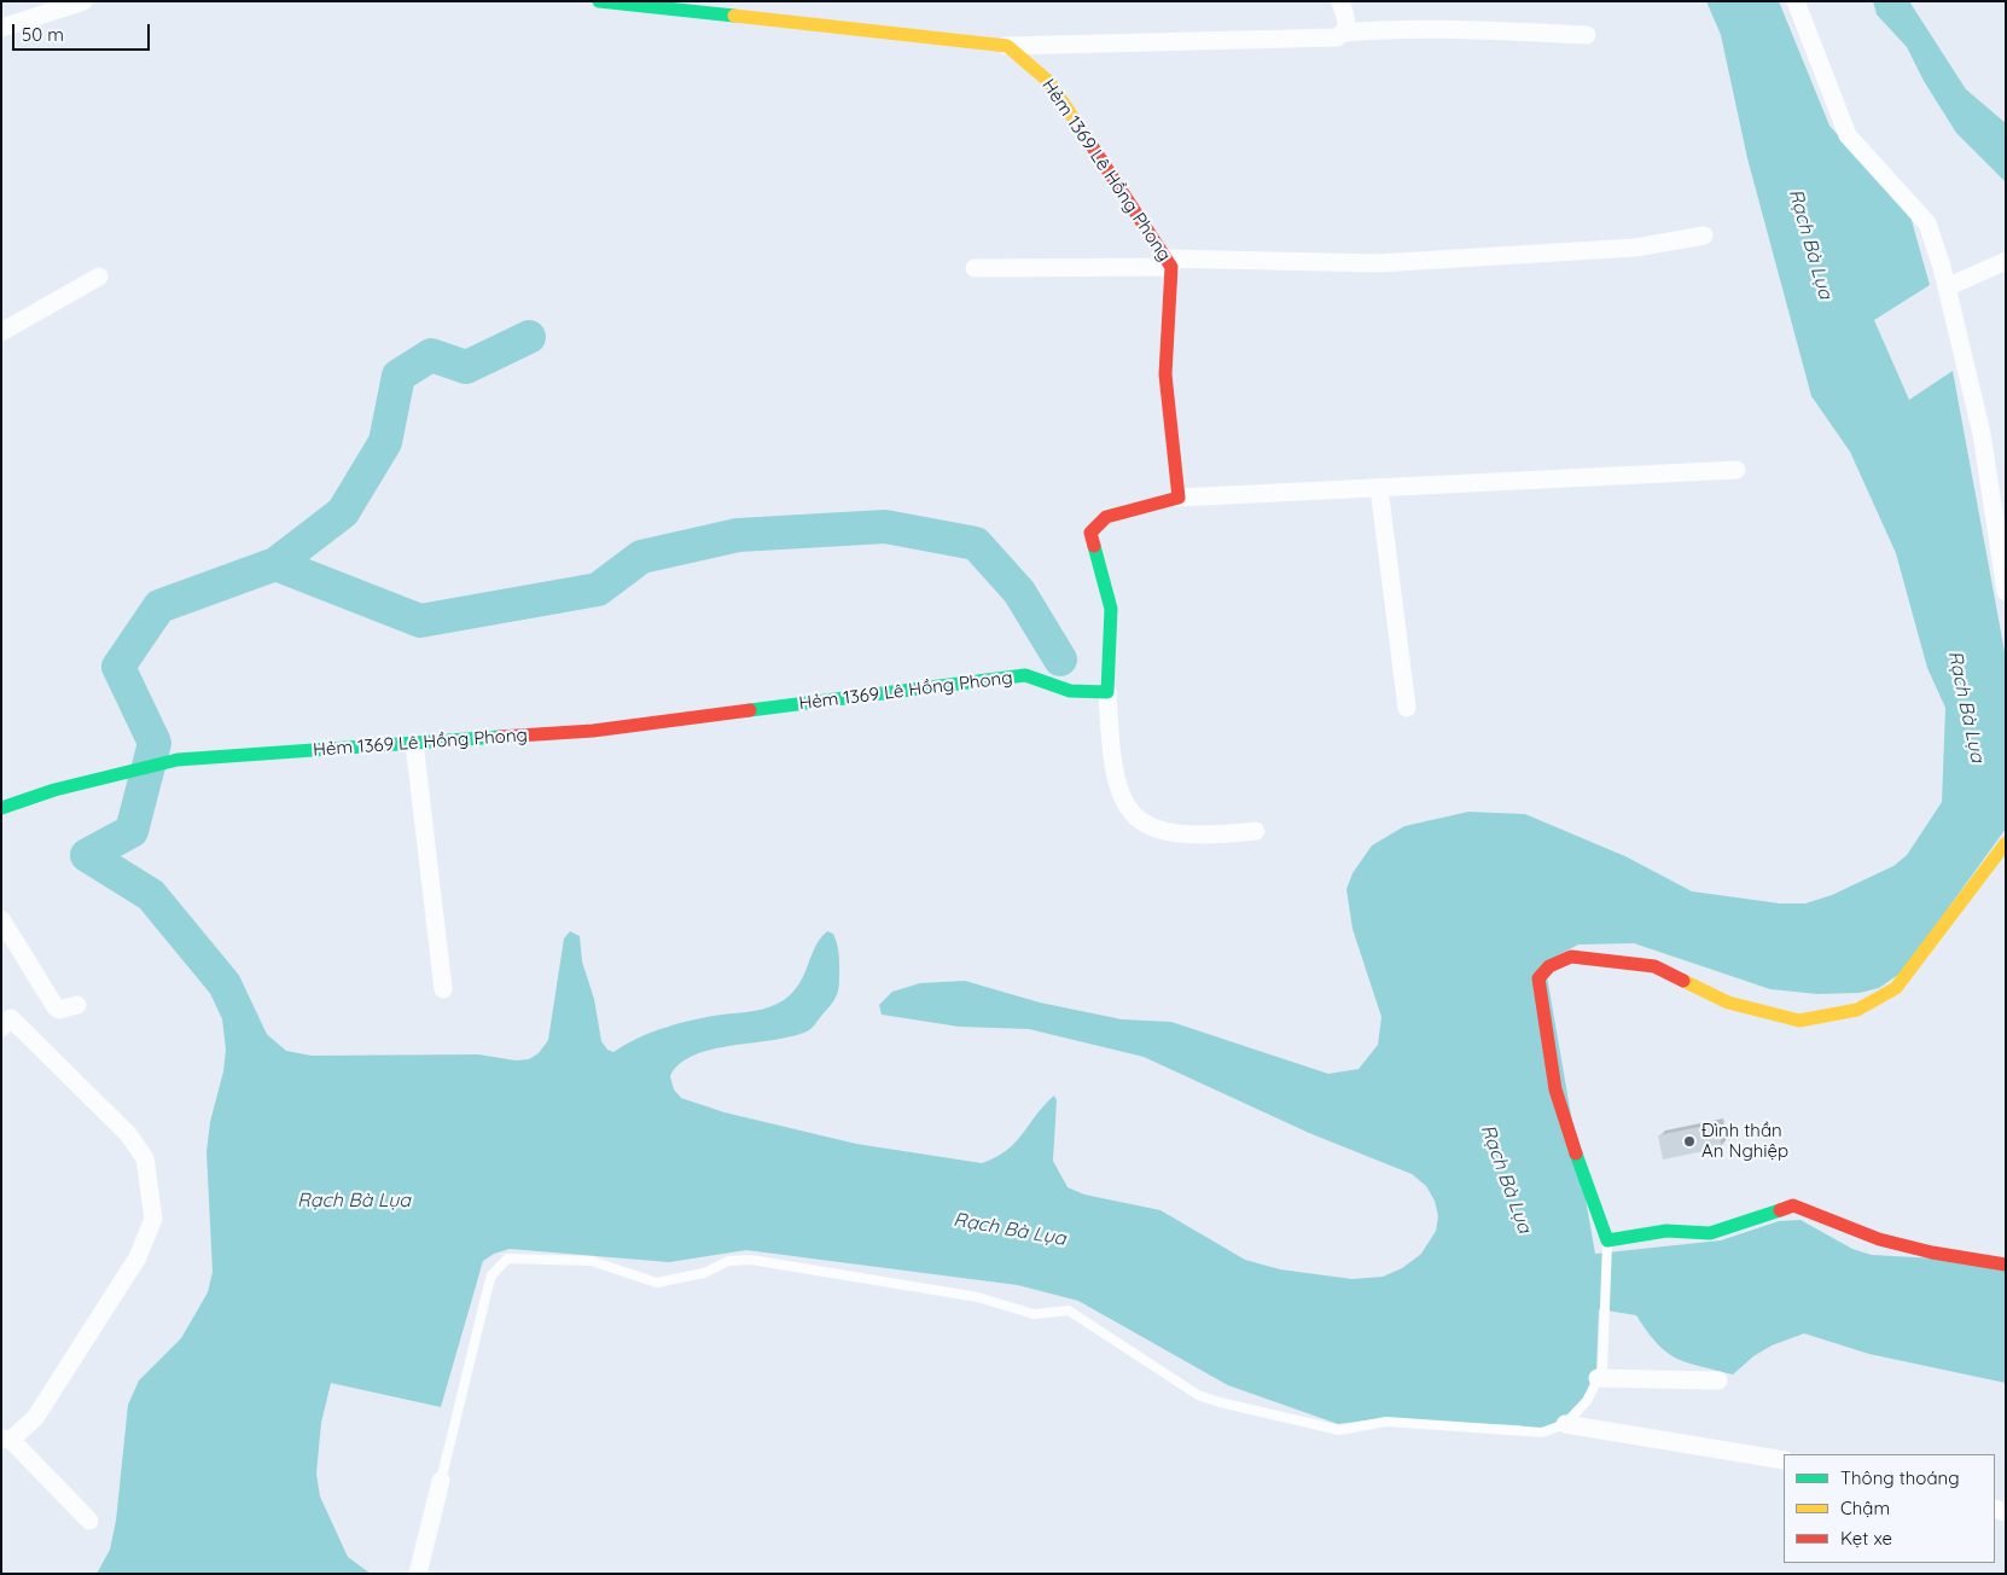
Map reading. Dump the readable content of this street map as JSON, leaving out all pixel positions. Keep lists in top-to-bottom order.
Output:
{
  "streets": {
    "street": ["Hẻm 1369 Lê Hồng Phong"]
  },
  "water": ["Rạch Bà Lụa"],
  "places": ["Đình thần An Nghiệp"],
  "legend": ["Thông thoáng", "Chậm", "Kẹt xe"],
  "scale_bar": "50 m"
}
